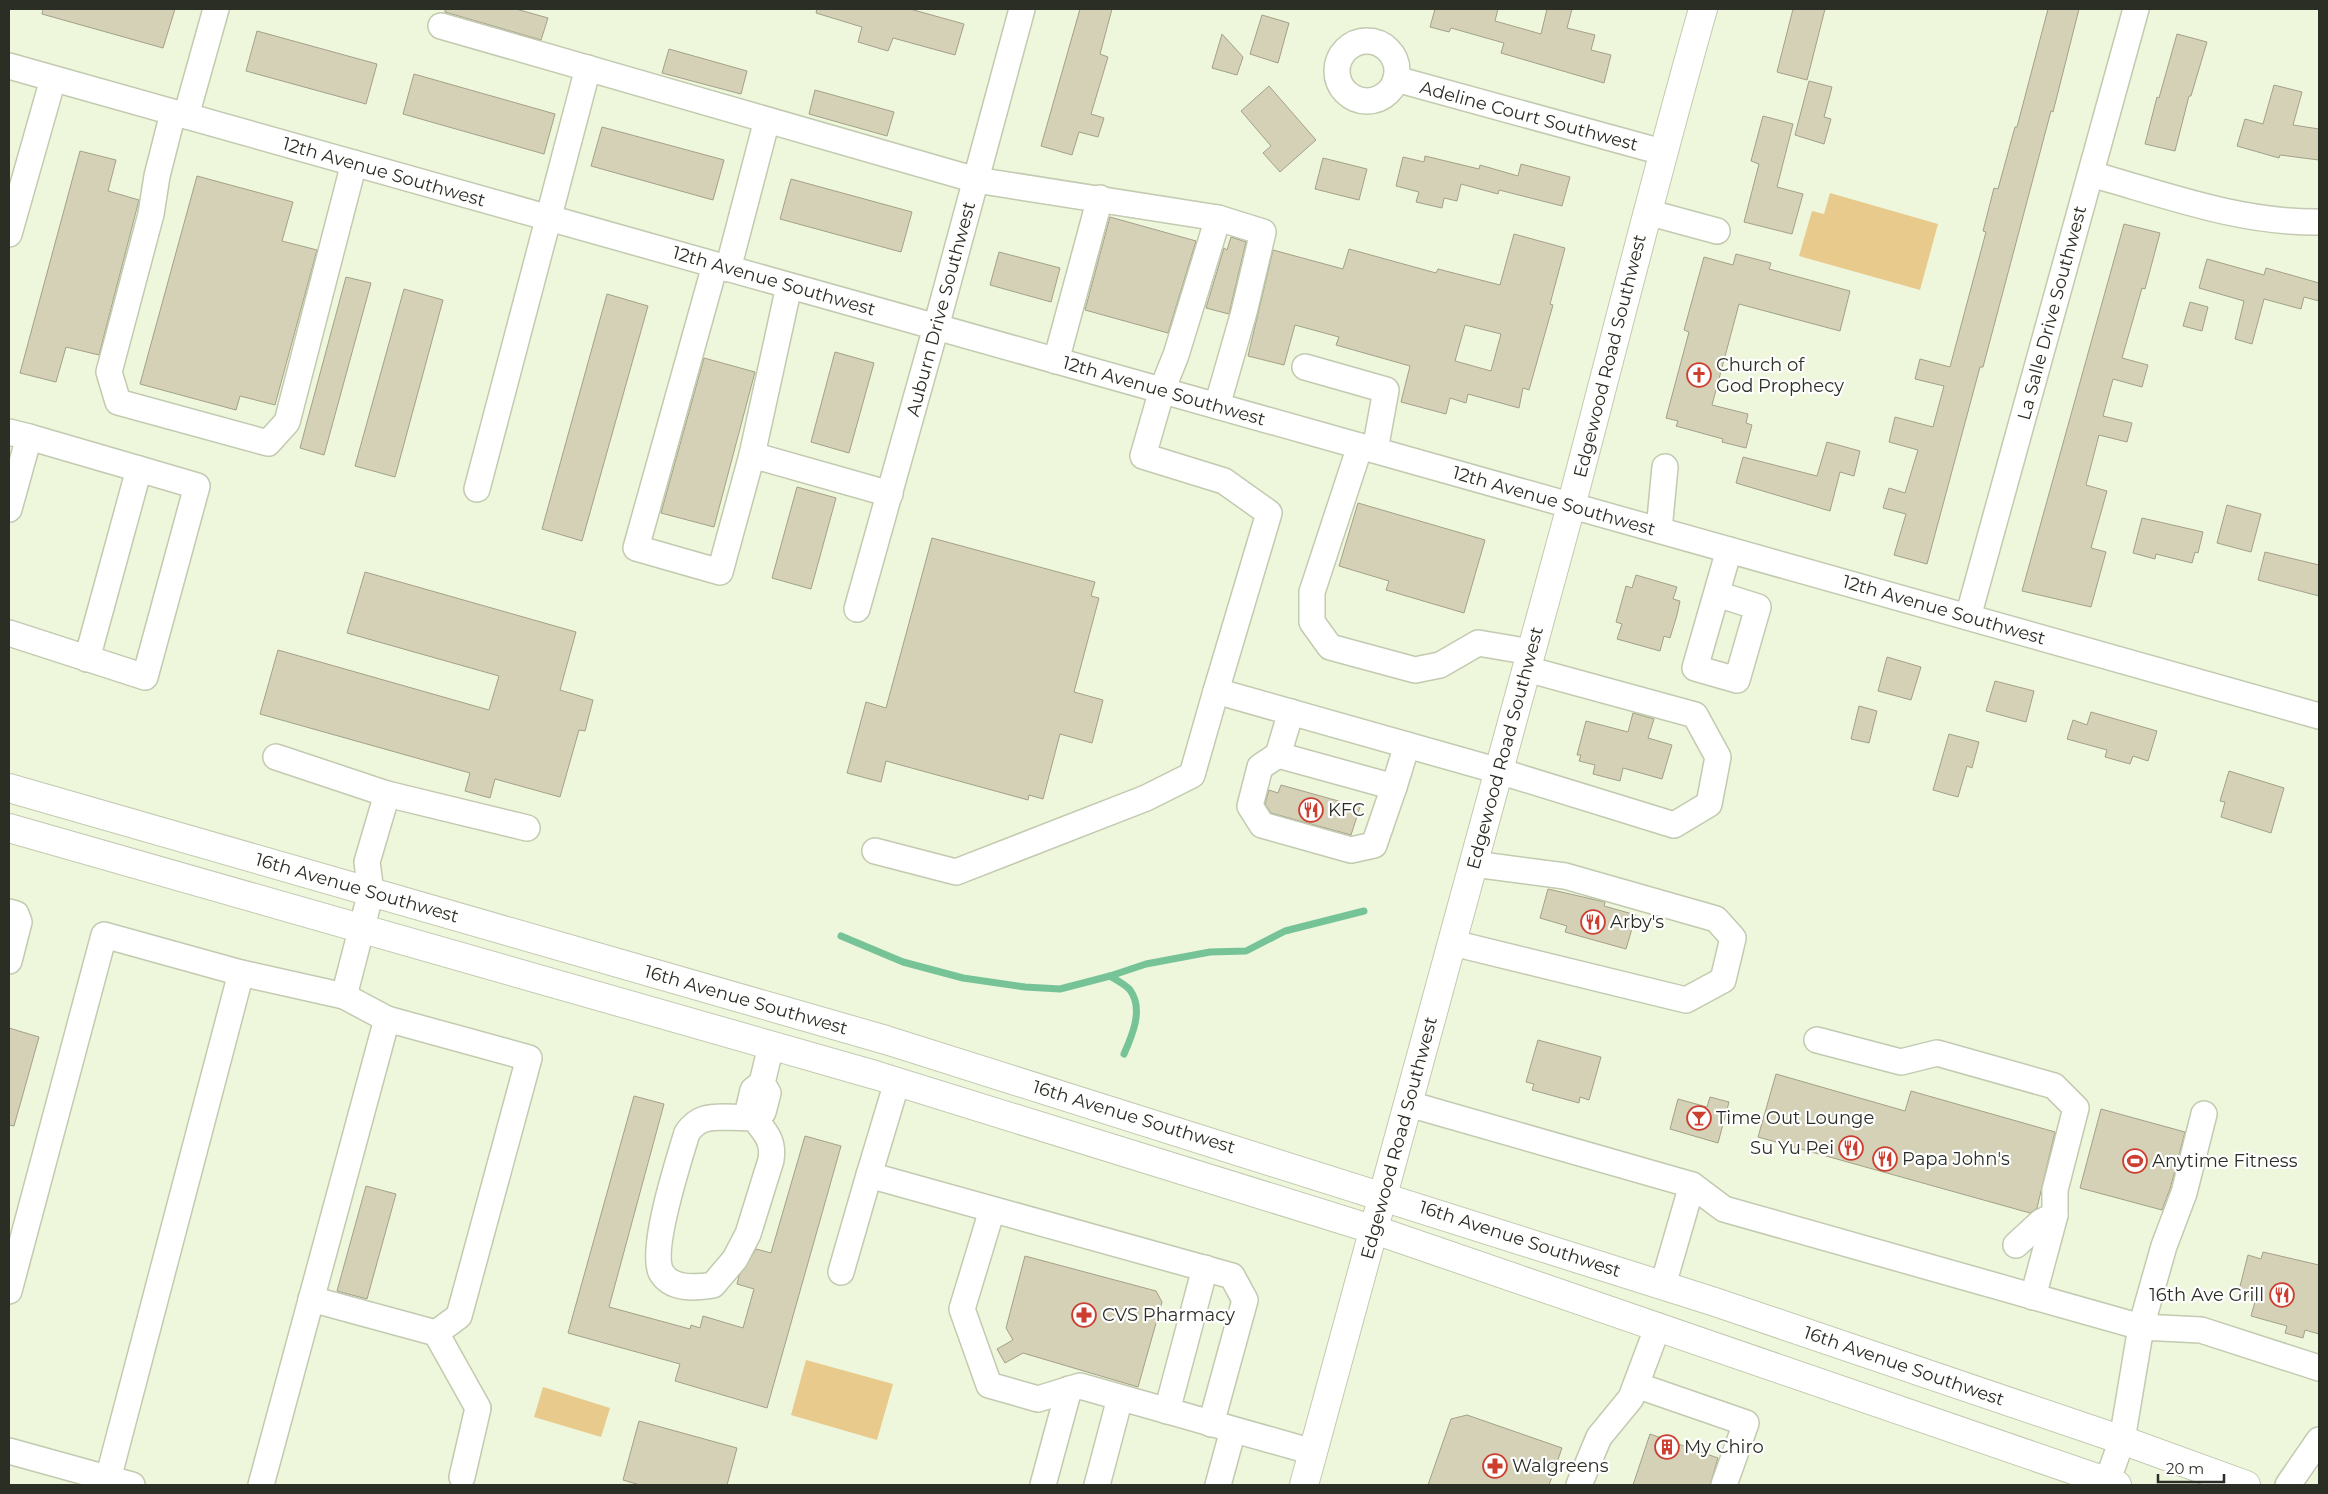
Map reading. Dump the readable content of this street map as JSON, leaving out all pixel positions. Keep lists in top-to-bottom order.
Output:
{
  "streets": {
    "main road": ["Edgewood Road Southwest", "16th Avenue Southwest"],
    "street": [
      "Adeline Court Southwest",
      "12th Avenue Southwest",
      "Auburn Drive Southwest",
      "La Salle Drive Southwest"
    ]
  },
  "crossings": [
    ["Adeline Court Southwest", "Edgewood Road Southwest"],
    ["12th Avenue Southwest", "Auburn Drive Southwest"],
    ["12th Avenue Southwest", "La Salle Drive Southwest"],
    ["12th Avenue Southwest", "Edgewood Road Southwest"],
    ["Edgewood Road Southwest", "16th Avenue Southwest"]
  ],
  "places": {
    "church": ["Church of God Prophecy"],
    "restaurant": [
      "KFC",
      "Arby's",
      "Su Yu Pei",
      "Papa John's",
      "16th Ave Grill"
    ],
    "bar": ["Time Out Lounge"],
    "sports": ["Anytime Fitness"],
    "pharmacy": ["CVS Pharmacy", "Walgreens"],
    "building": ["My Chiro"]
  },
  "scale_bar": "20 m"
}
